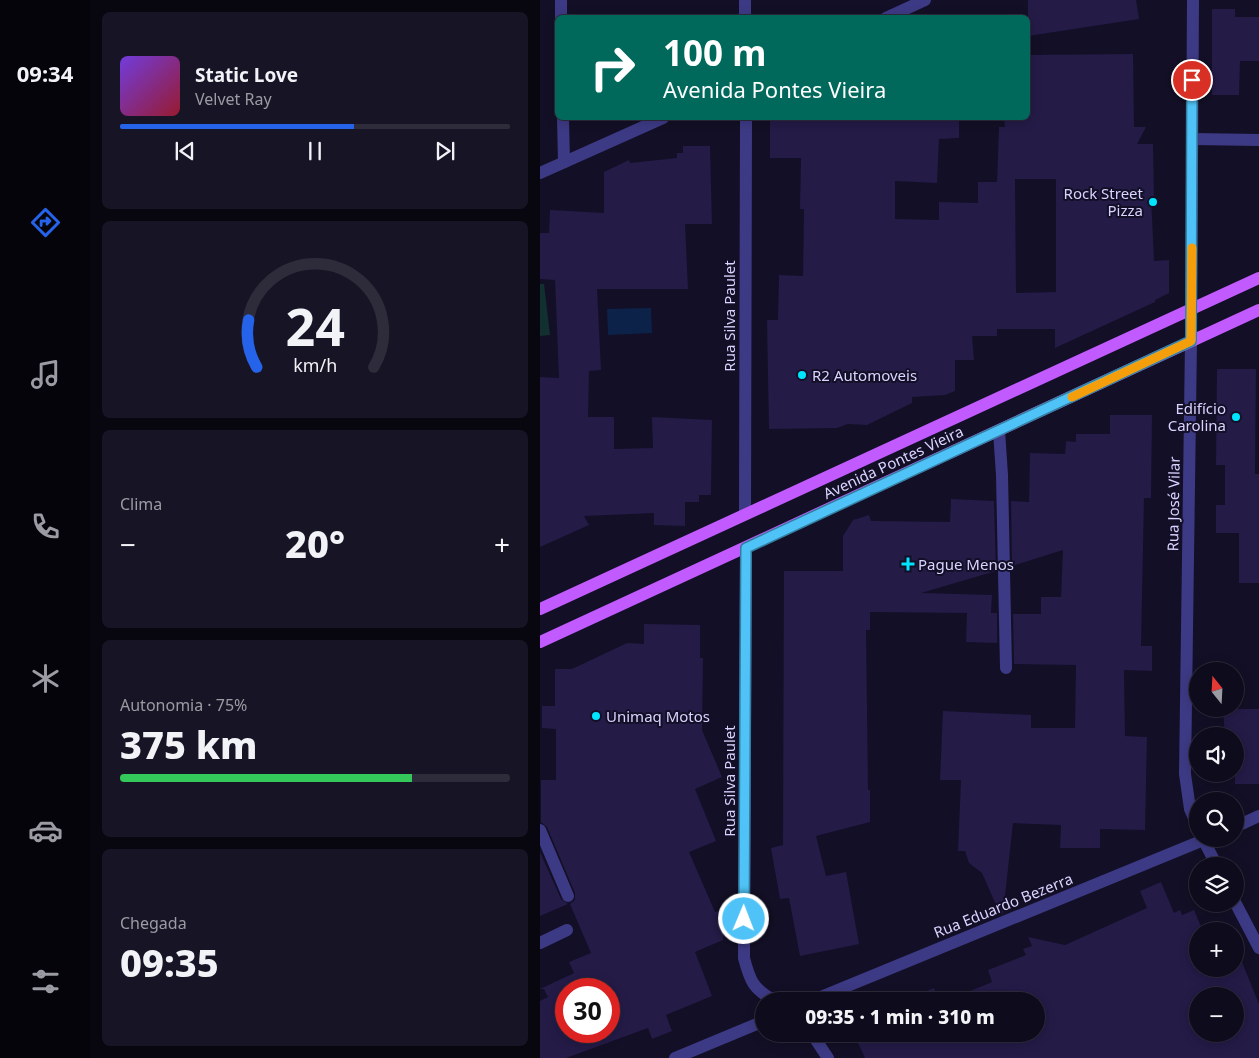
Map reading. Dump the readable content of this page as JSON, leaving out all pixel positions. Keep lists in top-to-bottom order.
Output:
{
  "streets": {
    "main road": ["Avenida Pontes Vieira"],
    "street": ["Rua Silva Paulet", "Rua José Vilar", "Rua Eduardo Bezerra"]
  },
  "crossings": [
    ["Rua Silva Paulet", "Avenida Pontes Vieira"],
    ["Avenida Pontes Vieira", "Rua José Vilar"]
  ],
  "places": {
    "other": [
      "Rock Street Pizza",
      "R2 Automoveis",
      "Edifício Carolina",
      "Unimaq Motos"
    ],
    "health": ["Pague Menos"]
  },
  "north": "top",
  "page": {
    "tabs": "09:34",
    "turn": ["100 m", "Avenida Pontes Vieira"],
    "song": ["Static Love", "Velvet Ray"],
    "tile": [
      "Clima",
      ["Autonomia · 75%", "375 km"],
      ["Chegada", "09:35"]
    ],
    "heat": ["−", "20°", "+"],
    "map_buttons": ["+", "−"],
    "limit": "30",
    "trip": "09:35 · 1 min · 310 m",
    "gauge": ["24", "km/h"]
  }
}
